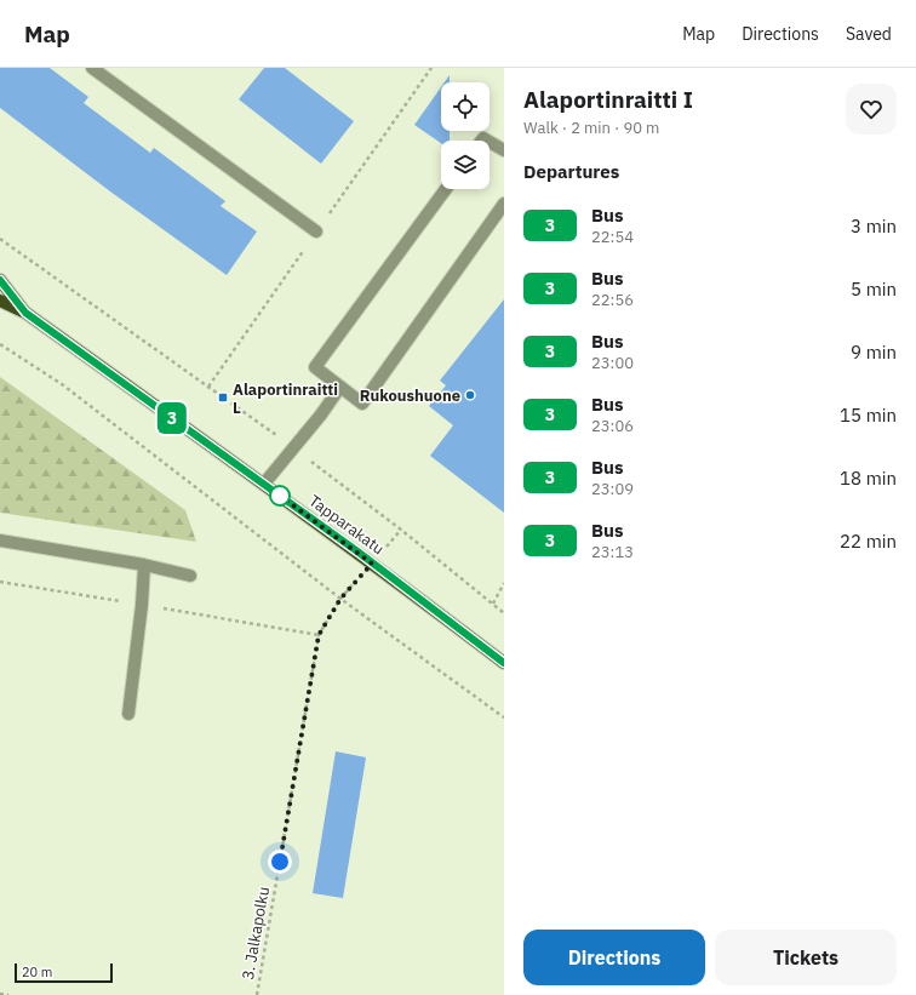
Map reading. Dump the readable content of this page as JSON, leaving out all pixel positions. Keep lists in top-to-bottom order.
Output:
{
  "streets": {
    "main road": ["Tapparakatu"],
    "path": ["3. Jalkapolku"]
  },
  "crossings": [
    ["Tapparakatu", "3. Jalkapolku"]
  ],
  "places": {
    "other": ["Rukoushuone"],
    "transit": ["Alaportinraitti L"]
  },
  "lines": ["bus line 3"],
  "scale_bar": "20 m",
  "page": {
    "header": "Map",
    "nav": ["Map", "Directions", "Saved"],
    "on_map": "3",
    "heading": [
      ["Alaportinraitti I", "Walk · 2 min · 90 m"],
      "Departures"
    ],
    "list": [
      {
        "mark": "3",
        "name": "Bus",
        "note": "22:54",
        "value": "3 min"
      },
      {
        "mark": "3",
        "name": "Bus",
        "note": "22:56",
        "value": "5 min"
      },
      {
        "mark": "3",
        "name": "Bus",
        "note": "23:00",
        "value": "9 min"
      },
      {
        "mark": "3",
        "name": "Bus",
        "note": "23:06",
        "value": "15 min"
      },
      {
        "mark": "3",
        "name": "Bus",
        "note": "23:09",
        "value": "18 min"
      },
      {
        "mark": "3",
        "name": "Bus",
        "note": "23:13",
        "value": "22 min"
      }
    ],
    "buttons": ["Directions", "Tickets"],
    "scale": "20 m"
  }
}
